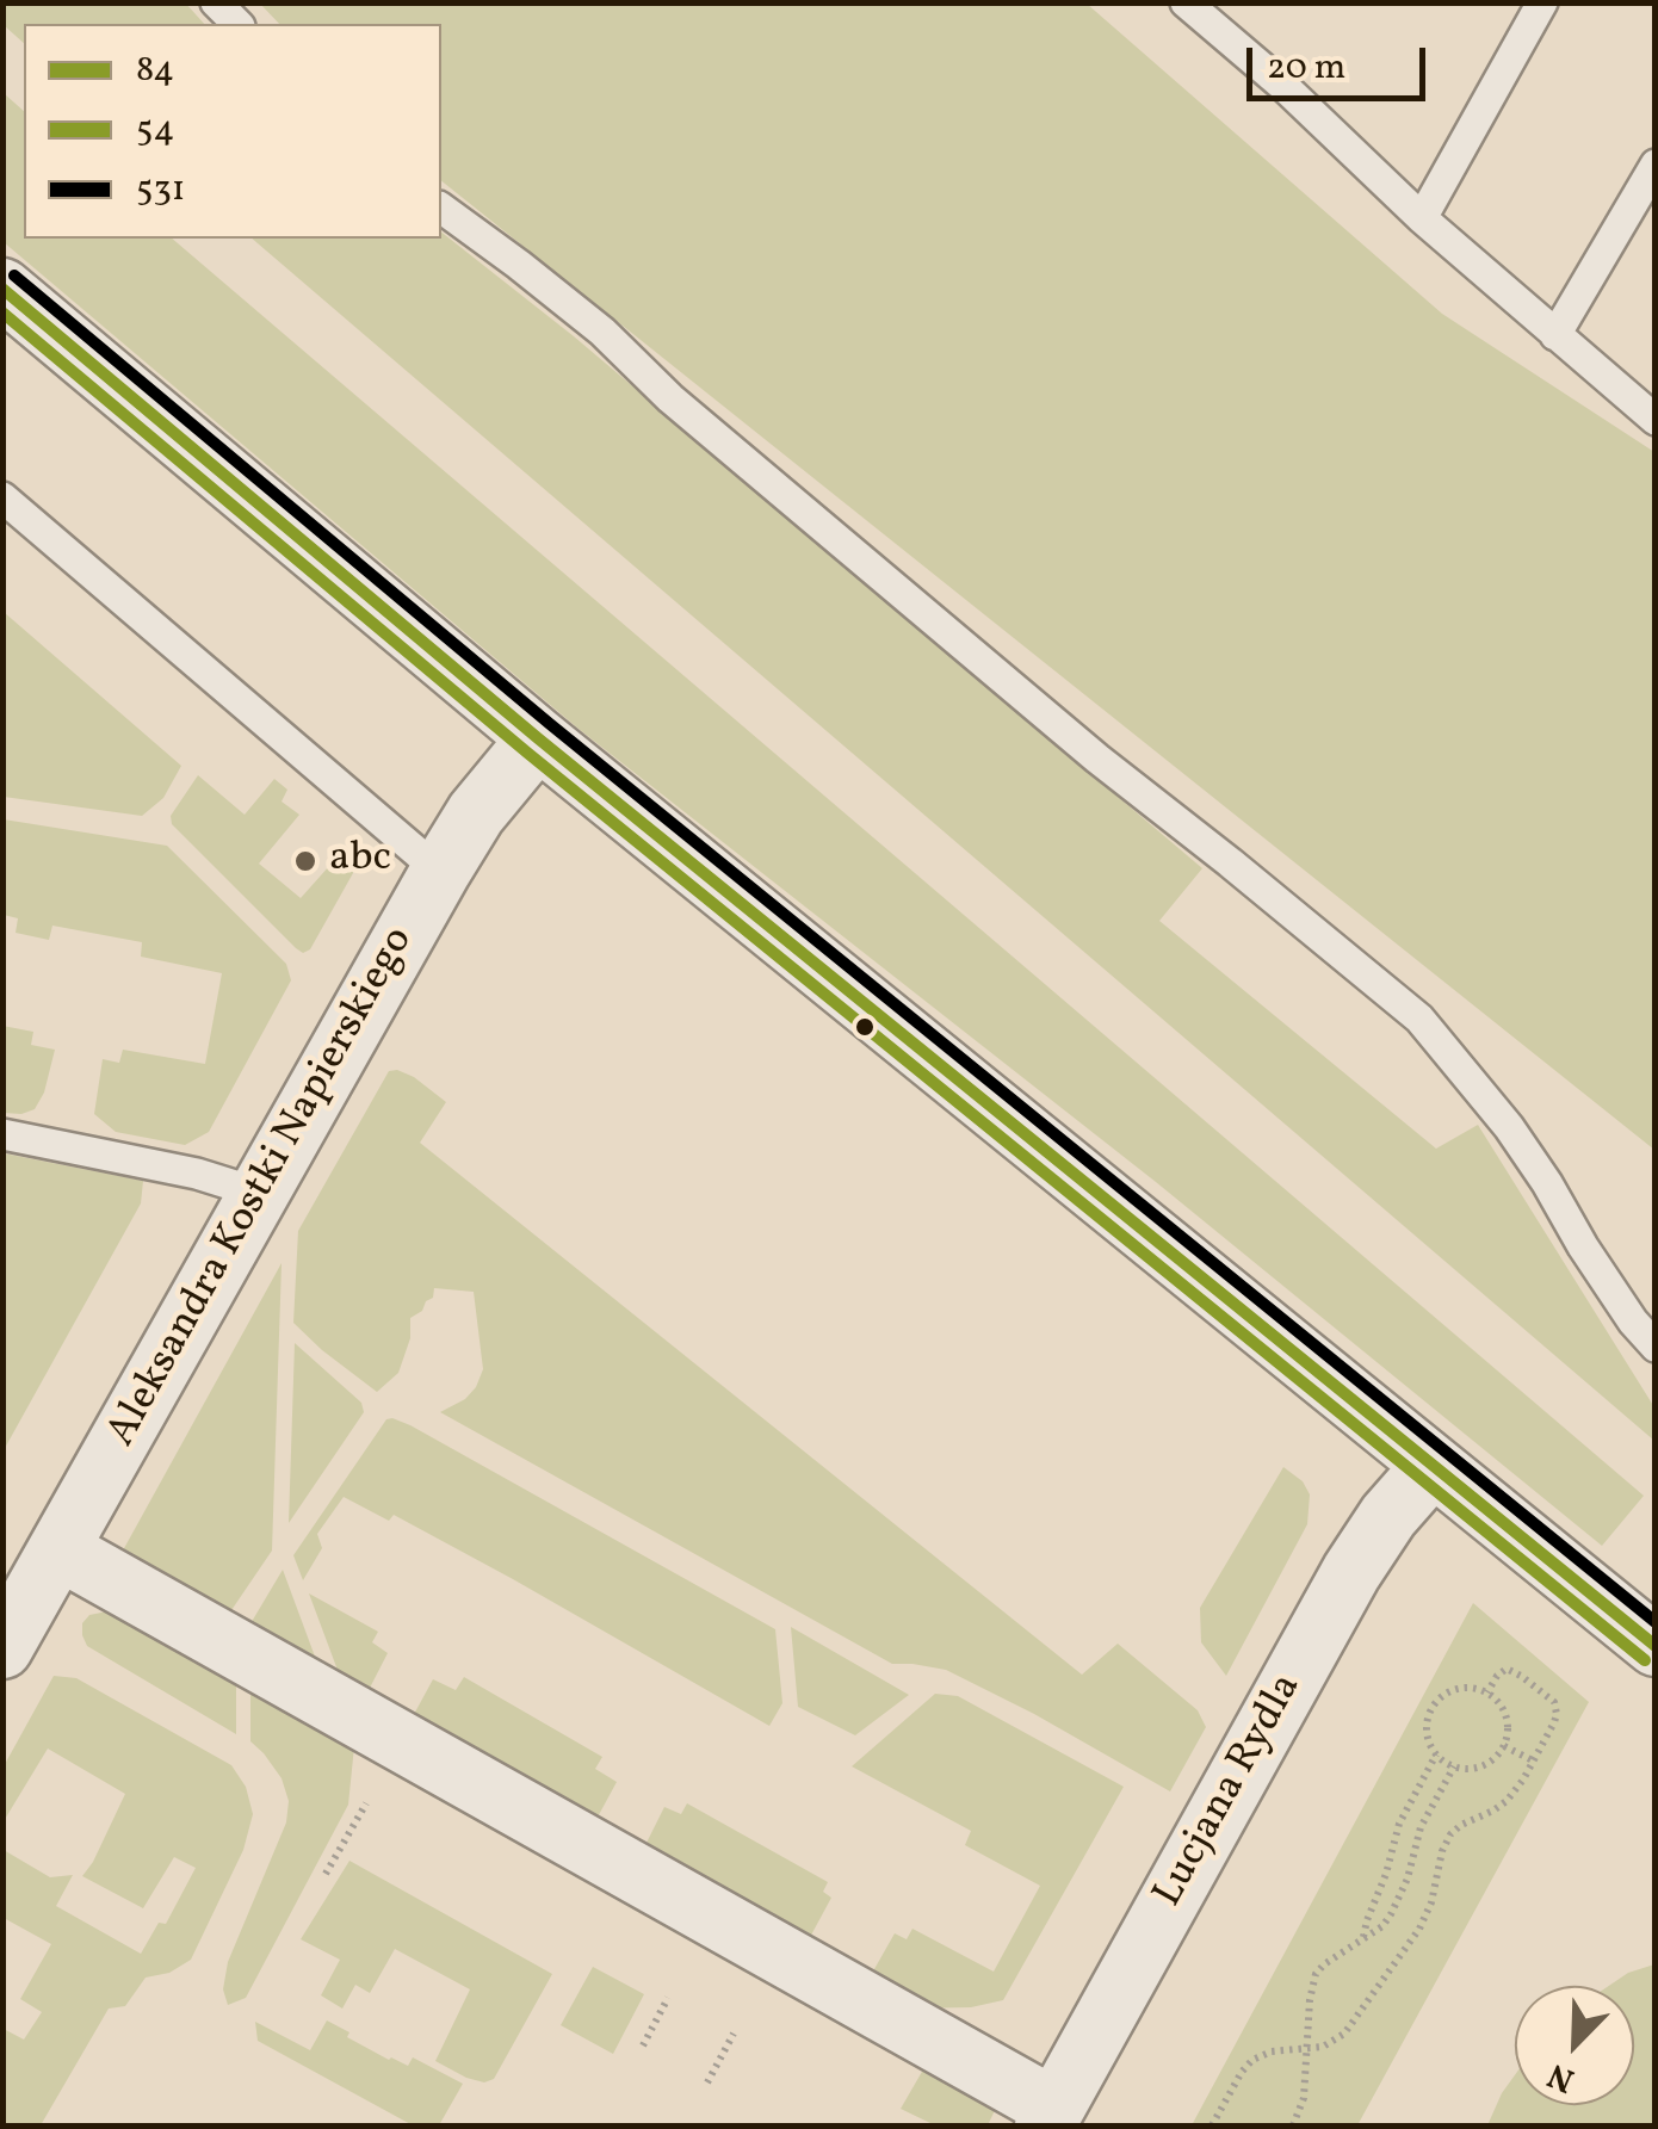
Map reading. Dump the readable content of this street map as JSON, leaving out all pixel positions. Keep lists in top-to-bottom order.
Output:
{
  "streets": {
    "street": ["Aleksandra Kostki Napierskiego", "Lucjana Rydla"]
  },
  "places": ["abc"],
  "lines": ["transit line 531", "transit line 84", "transit line 54"],
  "legend": ["84", "54", "531"],
  "scale_bar": "20 m",
  "north": "bottom left"
}
